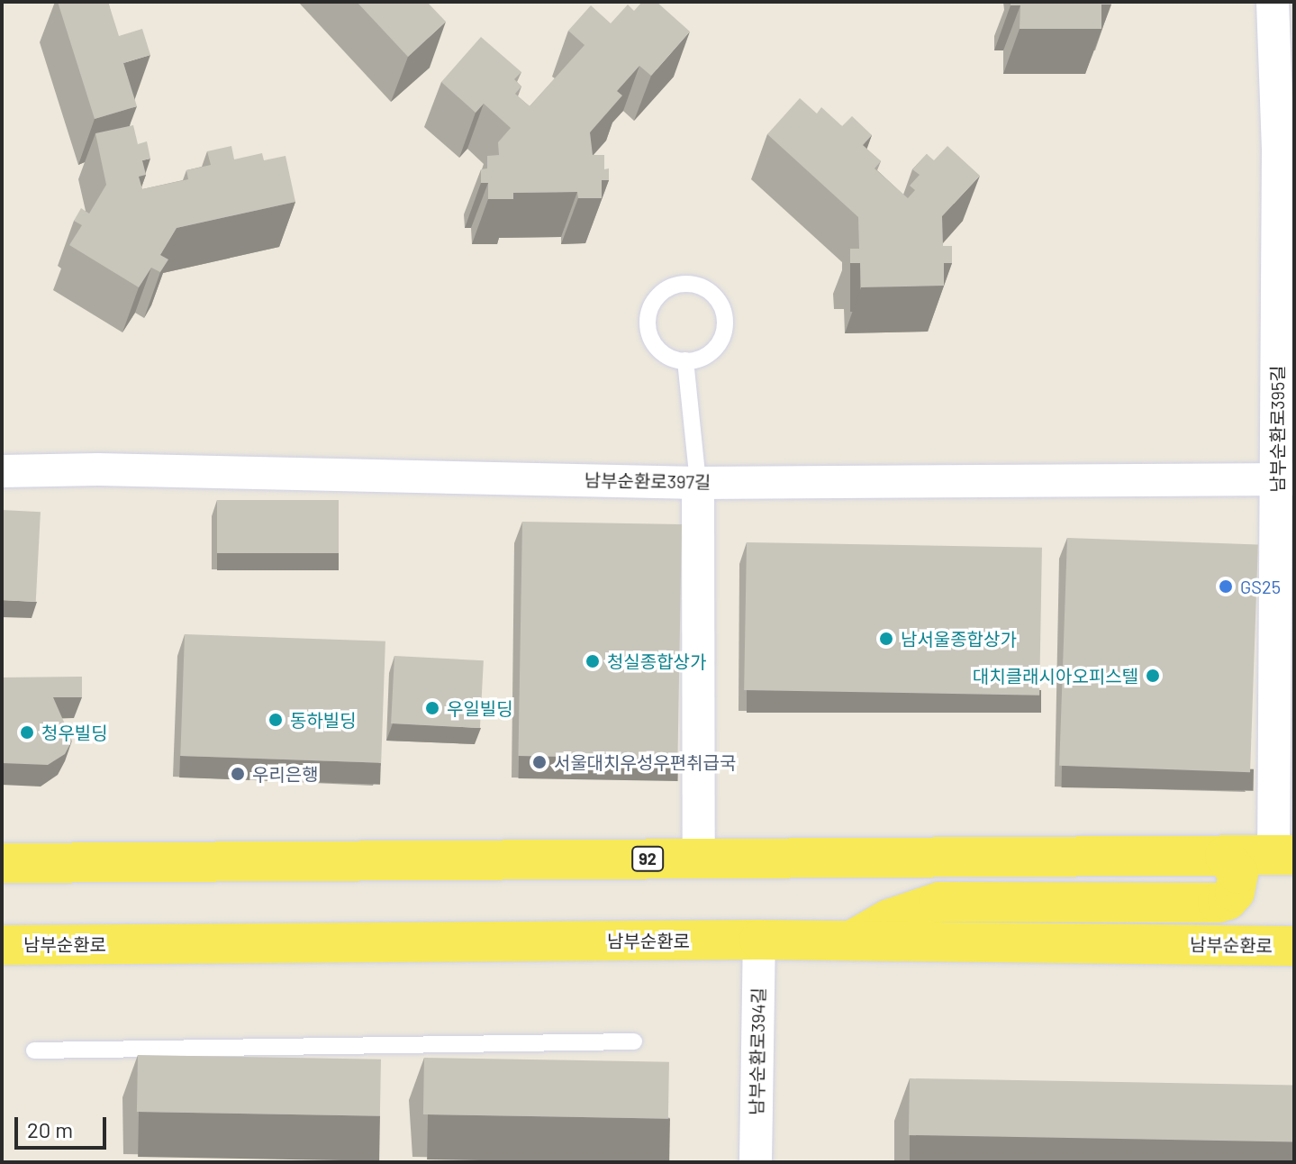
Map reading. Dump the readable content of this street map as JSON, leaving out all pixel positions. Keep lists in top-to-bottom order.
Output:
{
  "streets": {
    "main road": ["92", "남부순환로"],
    "street": ["남부순환로395길", "남부순환로397길", "남부순환로394길"]
  },
  "crossings": [
    ["남부순환로395길", "남부순환로397길"],
    ["남부순환로395길", "92"],
    ["남부순환로", "남부순환로394길"]
  ],
  "places": [
    "GS25",
    "남서울종합상가",
    "청실종합상가",
    "대치클래시아오피스텔",
    "우일빌딩",
    "동하빌딩",
    "청우빌딩",
    "서울대치우성우편취급국",
    "우리은행"
  ],
  "scale_bar": "20 m"
}
